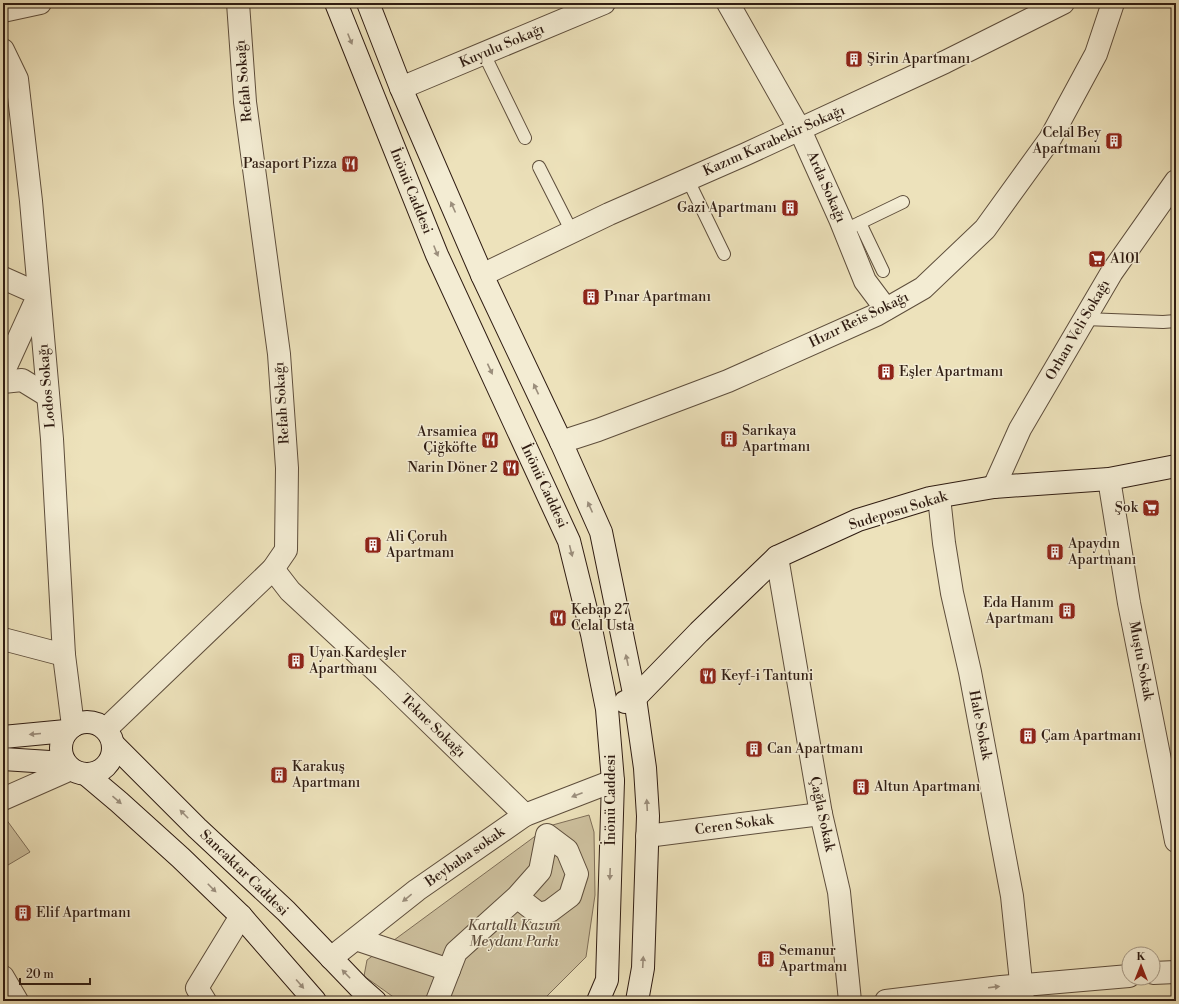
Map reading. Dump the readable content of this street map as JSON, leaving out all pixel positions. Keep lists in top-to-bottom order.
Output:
{
  "streets": {
    "street": [
      "Kuyulu Sokağı",
      "Refah Sokağı",
      "Kazım Karabekir Sokağı",
      "Arda Sokağı",
      "İnönü Caddesi",
      "Hızır Reis Sokağı",
      "Orhan Veli Sokağı",
      "Lodos Sokağı",
      "Sudeposu Sokak",
      "Muştu Sokak",
      "Hale Sokak",
      "Tekne Sokağı",
      "Çağla Sokak",
      "Ceren Sokak",
      "Beybaba sokak",
      "Sancaktar Caddesi"
    ]
  },
  "crossings": [
    ["Refah Sokağı", "Lodos Sokağı"],
    ["Refah Sokağı", "Tekne Sokağı"],
    ["Refah Sokağı", "Sancaktar Caddesi"],
    ["Kazım Karabekir Sokağı", "Arda Sokağı"],
    ["Arda Sokağı", "Hızır Reis Sokağı"],
    ["İnönü Caddesi", "Beybaba sokak"],
    ["Orhan Veli Sokağı", "Sudeposu Sokak"],
    ["Lodos Sokağı", "Sancaktar Caddesi"],
    ["Sudeposu Sokak", "Muştu Sokak"],
    ["Sudeposu Sokak", "Hale Sokak"],
    ["Sudeposu Sokak", "Çağla Sokak"],
    ["Tekne Sokağı", "Beybaba sokak"],
    ["Çağla Sokak", "Ceren Sokak"],
    ["Beybaba sokak", "Sancaktar Caddesi"]
  ],
  "parks": ["Kartallı Kazım Meydanı Parkı"],
  "places": {
    "building": [
      "Şirin Apartmanı",
      "Celal Bey Apartmanı",
      "Gazi Apartmanı",
      "Pınar Apartmanı",
      "Eşler Apartmanı",
      "Sarıkaya Apartmanı",
      "Ali Çoruh Apartmanı",
      "Apaydın Apartmanı",
      "Eda Hanım Apartmanı",
      "Uyan Kardeşler Apartmanı",
      "Çam Apartmanı",
      "Can Apartmanı",
      "Karakuş Apartmanı",
      "Altun Apartmanı",
      "Elif Apartmanı",
      "Semanur Apartmanı"
    ],
    "restaurant": [
      "Pasaport Pizza",
      "Arsamiea Çiğköfte",
      "Narin Döner 2",
      "Kebap 27 Celal Usta",
      "Keyf-i Tantuni"
    ],
    "supermarket": ["A101", "Şok"]
  },
  "scale_bar": "20 m",
  "north": "top"
}
